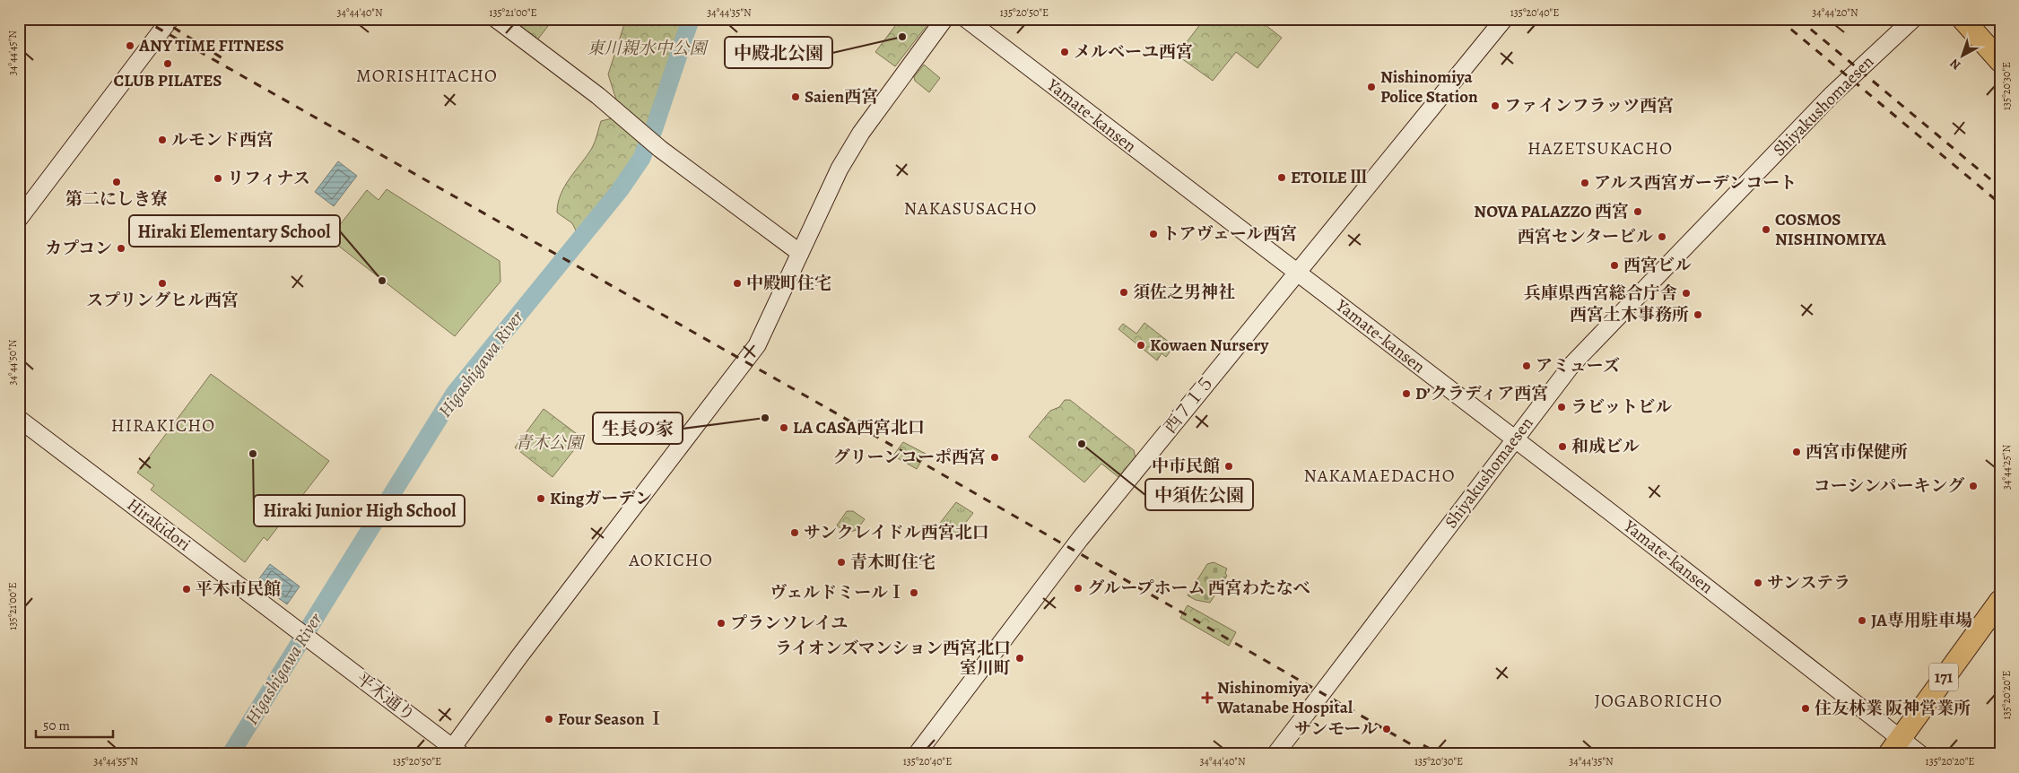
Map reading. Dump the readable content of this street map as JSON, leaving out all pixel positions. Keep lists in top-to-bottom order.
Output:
{
  "streets": {
    "highway": ["171"],
    "street": [
      "Shiyakushomaesen",
      "Yamate-kansen",
      "西７１５",
      "Hirakidori",
      "平木通り"
    ]
  },
  "crossings": [
    ["Shiyakushomaesen", "Yamate-kansen"],
    ["Yamate-kansen", "西７１５"],
    ["Yamate-kansen", "171"],
    ["Hirakidori", "平木通り"]
  ],
  "districts": [
    "MORISHITACHO",
    "HAZETSUKACHO",
    "NAKASUSACHO",
    "HIRAKICHO",
    "NAKAMAEDACHO",
    "AOKICHO",
    "JOGABORICHO"
  ],
  "water": ["Higashigawa River"],
  "parks": ["東川親水中公園", "青木公園"],
  "places": {
    "other": [
      "中殿北公園",
      "ANY TIME FITNESS",
      "メルベーユ西宮",
      "CLUB PILATES",
      "Nishinomiya Police Station",
      "Saien西宮",
      "ファインフラッツ西宮",
      "ルモンド西宮",
      "ETOILE Ⅲ",
      "リフィナス",
      "第二にしき寮",
      "アルス西宮ガーデンコート",
      "NOVA PALAZZO 西宮",
      "COSMOS NISHINOMIYA",
      "トアヴェール西宮",
      "西宮センタービル",
      "カプコン",
      "西宮ビル",
      "Hiraki Elementary School",
      "スプリングヒル西宮",
      "中殿町住宅",
      "須佐之男神社",
      "兵庫県西宮総合庁舎",
      "西宮土木事務所",
      "Kowaen Nursery",
      "アミューズ",
      "D’クラディア西宮",
      "ラビットビル",
      "生長の家",
      "LA CASA西宮北口",
      "中須佐公園",
      "和成ビル",
      "西宮市保健所",
      "Hiraki Junior High School",
      "グリーンコーポ西宮",
      "中市民館",
      "コーシンパーキング",
      "Kingガーデン",
      "サンクレイドル西宮北口",
      "青木町住宅",
      "サンステラ",
      "グループホーム 西宮わたなべ",
      "平木市民館",
      "ヴェルドミールⅠ",
      "JA専用駐車場",
      "プランソレイユ",
      "ライオンズマンション西宮北口 室川町",
      "住友林業 阪神営業所",
      "Four Season Ⅰ",
      "サンモール"
    ],
    "health": ["Nishinomiya Watanabe Hospital"]
  },
  "scale_bar": "50 m",
  "north": "bottom left",
  "coordinates": [
    "34°44'40\"N",
    "135°21'00\"E",
    "34°44'35\"N",
    "135°20'50\"E",
    "135°20'40\"E",
    "34°44'20\"N",
    "34°44'45\"N",
    "135°20'30\"E",
    "34°44'50\"N",
    "34°44'25\"N",
    "135°20'20\"E",
    "34°44'55\"N"
  ]
}
